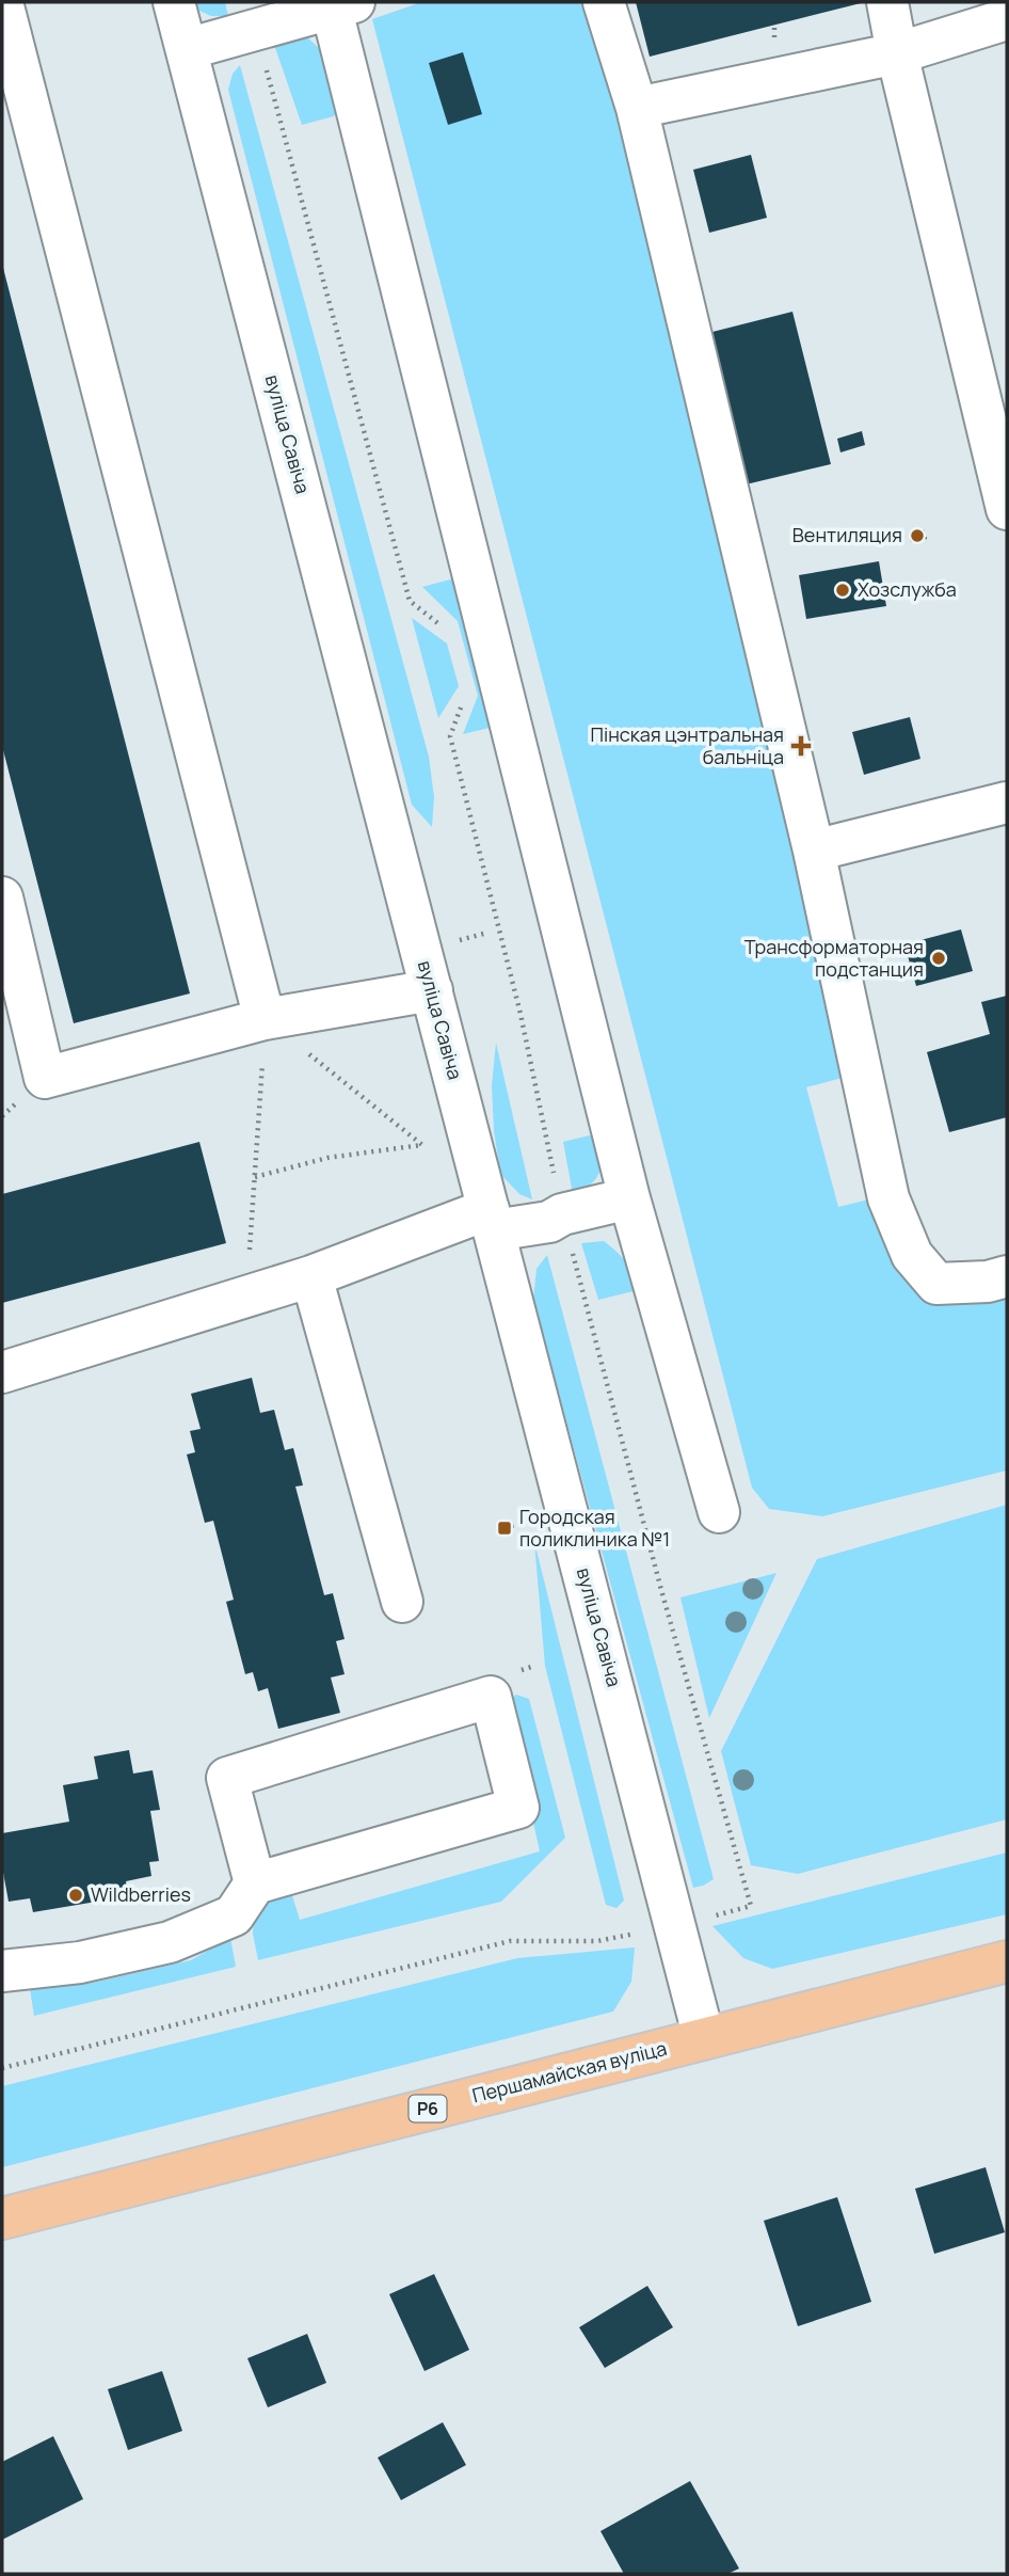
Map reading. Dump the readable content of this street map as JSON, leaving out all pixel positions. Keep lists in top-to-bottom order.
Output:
{
  "streets": {
    "main road": ["Першамайская вуліца", "Р6"],
    "street": ["вуліца Савіча"]
  },
  "crossings": [
    ["вуліца Савіча", "Першамайская вуліца"]
  ],
  "places": {
    "other": [
      "Вентиляция",
      "Хозслужба",
      "Трансформаторная подстанция",
      "Wildberries"
    ],
    "health": ["Пінская цэнтральная бальніца"],
    "transit": ["Городская поликлиника №1"]
  }
}
